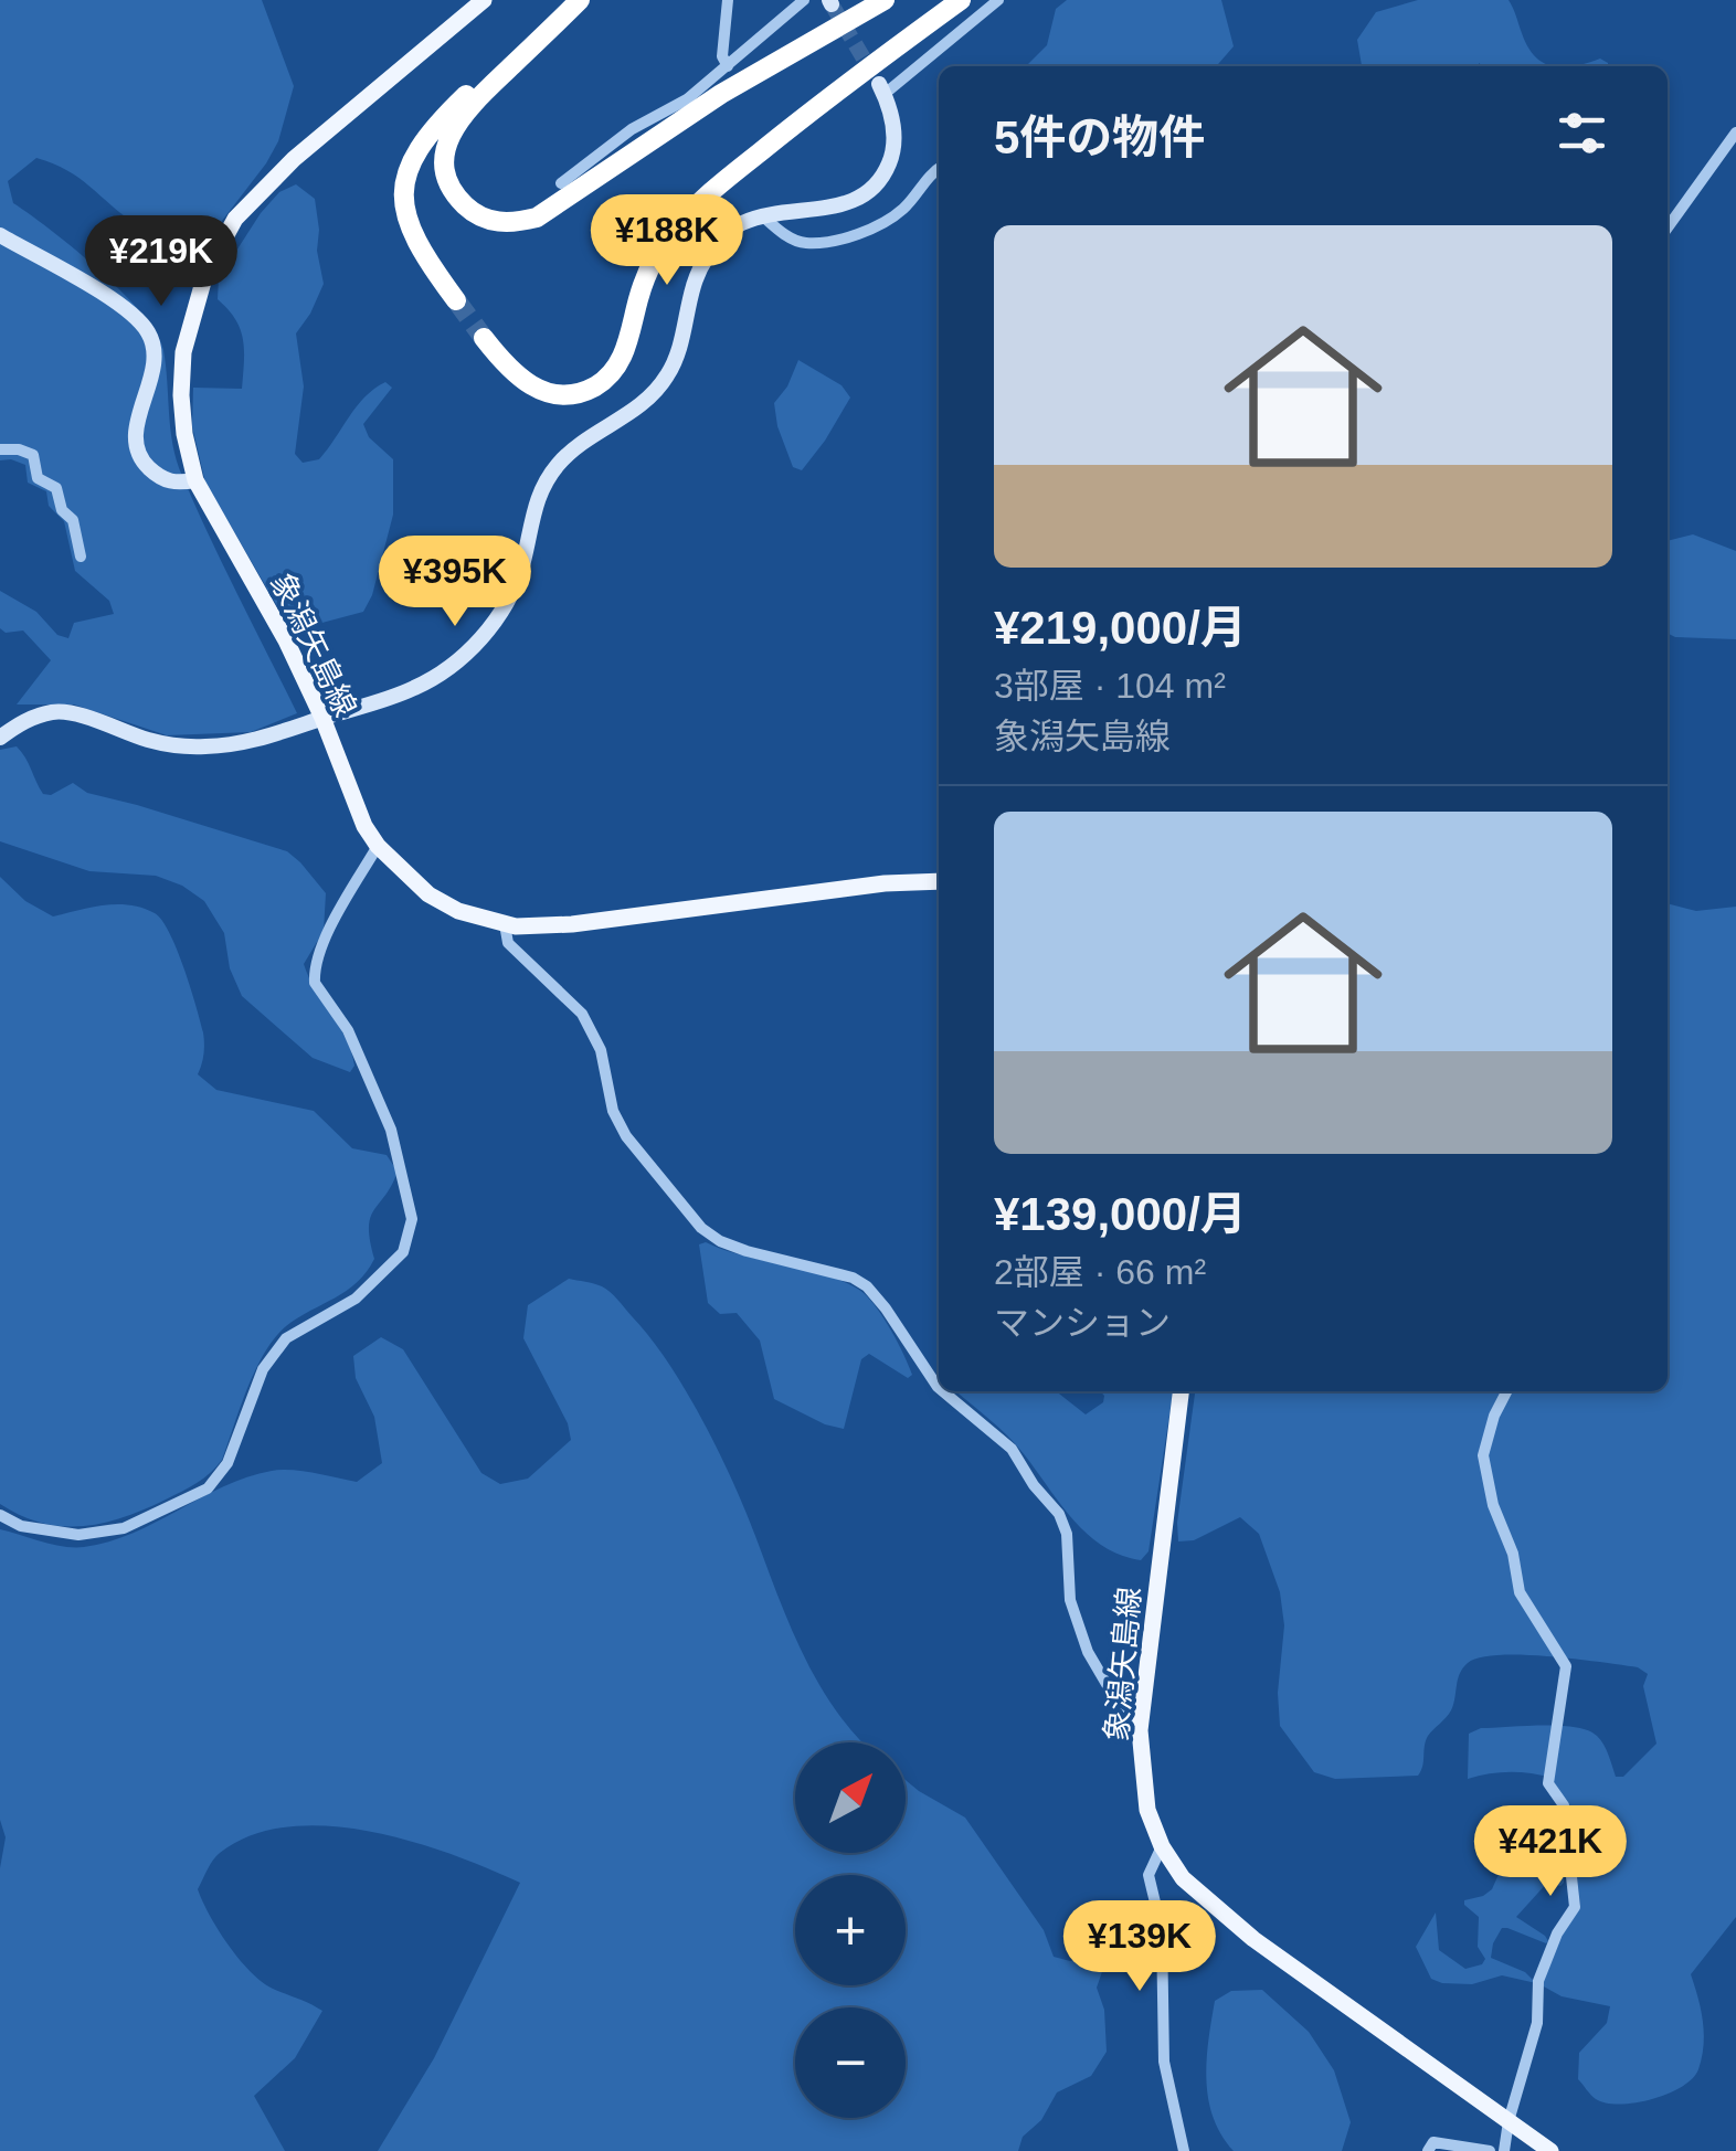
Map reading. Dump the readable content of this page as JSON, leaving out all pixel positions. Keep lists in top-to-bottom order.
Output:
{
  "streets": {
    "main road": ["象潟矢島線"]
  },
  "north": "top right",
  "page": {
    "heading": "5件の物件",
    "price": [
      "¥188K",
      "¥219K",
      "¥395K",
      "¥421K",
      "¥139K"
    ],
    "list": [
      {
        "name": "¥219,000/月",
        "note": "3部屋 · 104 m² · 象潟矢島線"
      },
      {
        "name": "¥139,000/月",
        "note": "2部屋 · 66 m² · マンション"
      }
    ],
    "map_buttons": ["+", "−"]
  }
}
